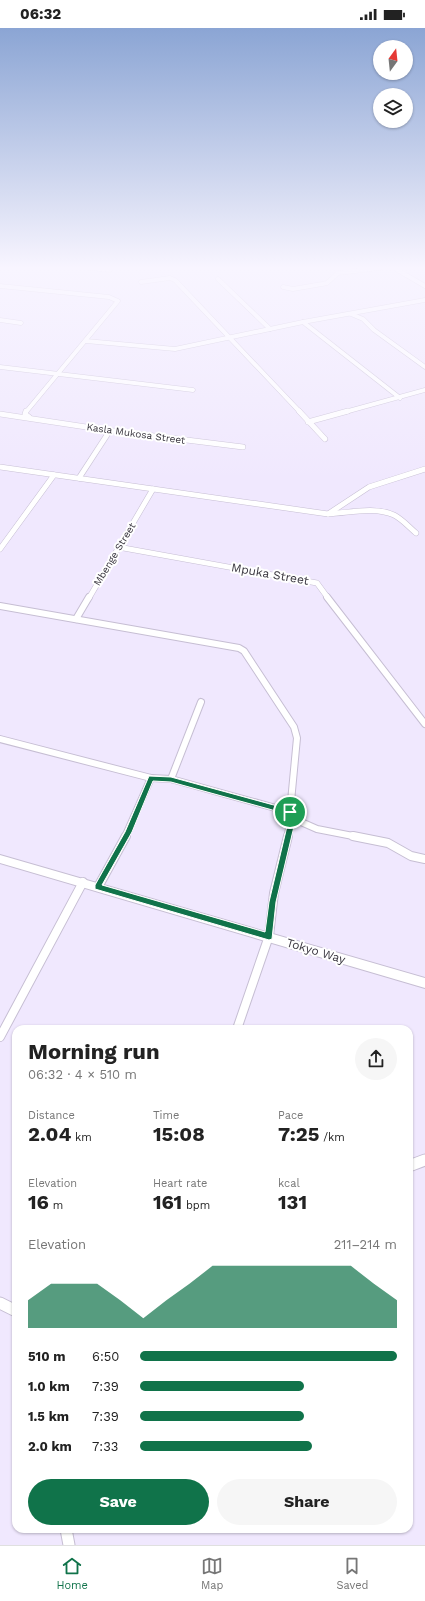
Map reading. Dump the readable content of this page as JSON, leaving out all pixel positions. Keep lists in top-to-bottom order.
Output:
{
  "streets": {
    "street": [
      "Kasla Mukosa Street",
      "Mbenge Street",
      "Mpuka Street",
      "Tokyo Way"
    ]
  },
  "crossings": [
    ["Mbenge Street", "Mpuka Street"]
  ],
  "north": "top",
  "page": {
    "status": "06:32",
    "heading": ["Morning run", "06:32 · 4 × 510 m"],
    "stats": [
      ["Distance", "2.04 km"],
      ["Time", "15:08"],
      ["Pace", "7:25 /km"],
      ["Elevation", "16 m"],
      ["Heart rate", "161 bpm"],
      ["kcal", "131"]
    ],
    "chart": ["Elevation", "211–214 m"],
    "list": [
      {
        "name": "510 m",
        "note": "6:50"
      },
      {
        "name": "1.0 km",
        "note": "7:39"
      },
      {
        "name": "1.5 km",
        "note": "7:39"
      },
      {
        "name": "2.0 km",
        "note": "7:33"
      }
    ],
    "buttons": ["Save", "Share"],
    "tabs": ["Home", "Map", "Saved"]
  }
}
